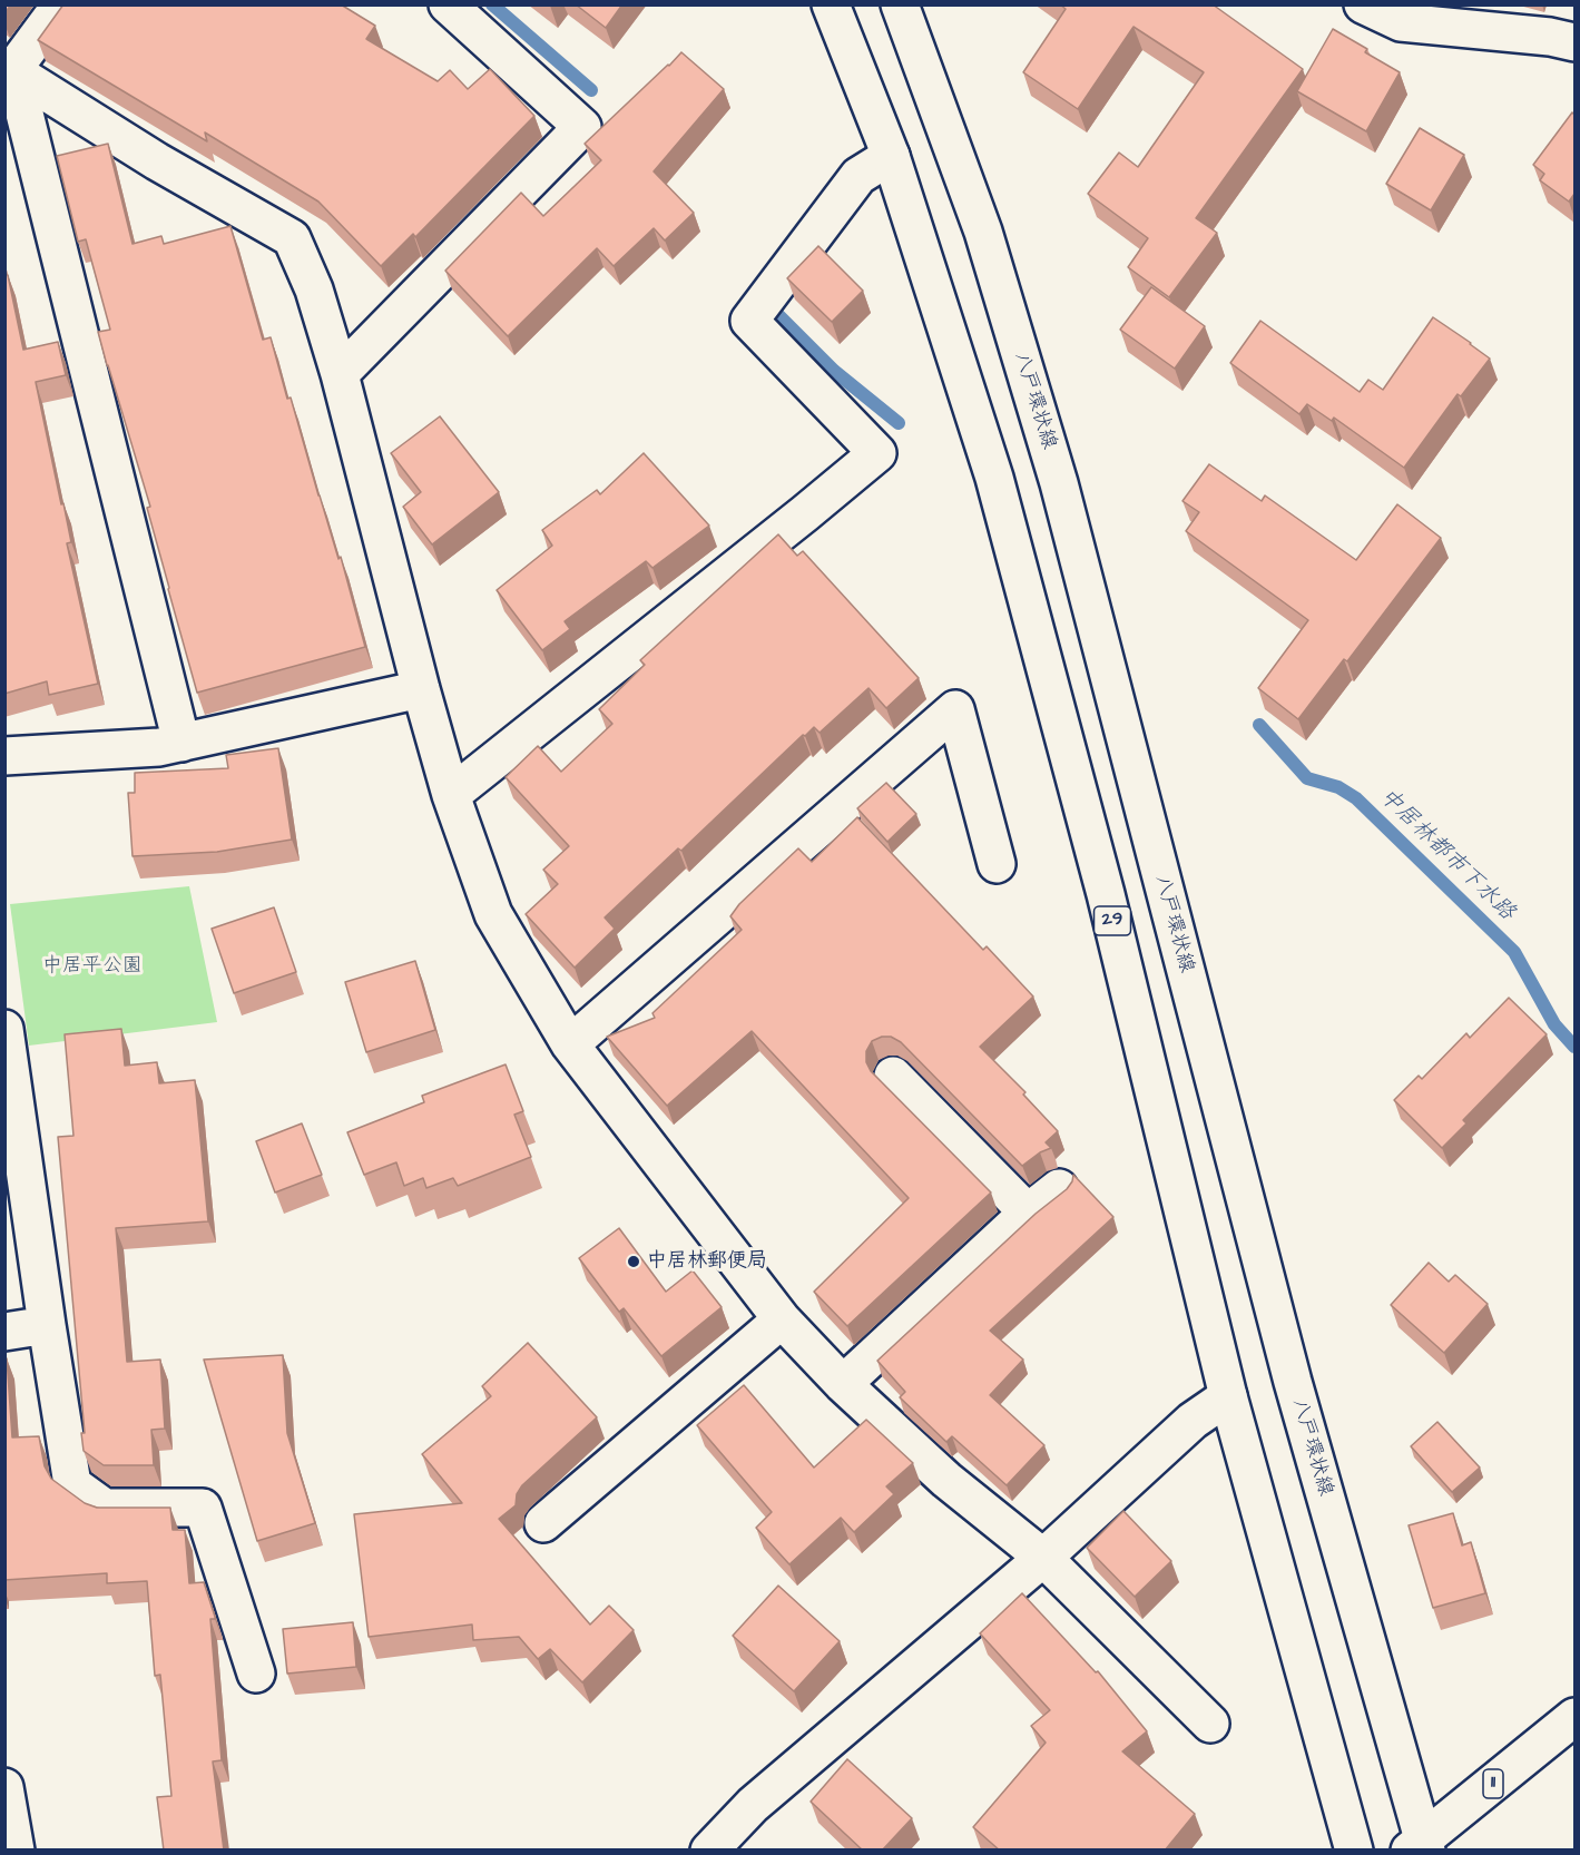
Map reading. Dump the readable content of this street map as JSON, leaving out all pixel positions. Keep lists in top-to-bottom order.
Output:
{
  "streets": {
    "street": ["八戸環状線", "29", "11"]
  },
  "crossings": [
    ["八戸環状線", "11"]
  ],
  "water": ["中居林都市下水路"],
  "parks": ["中居平公園"],
  "places": ["中居林郵便局"]
}
